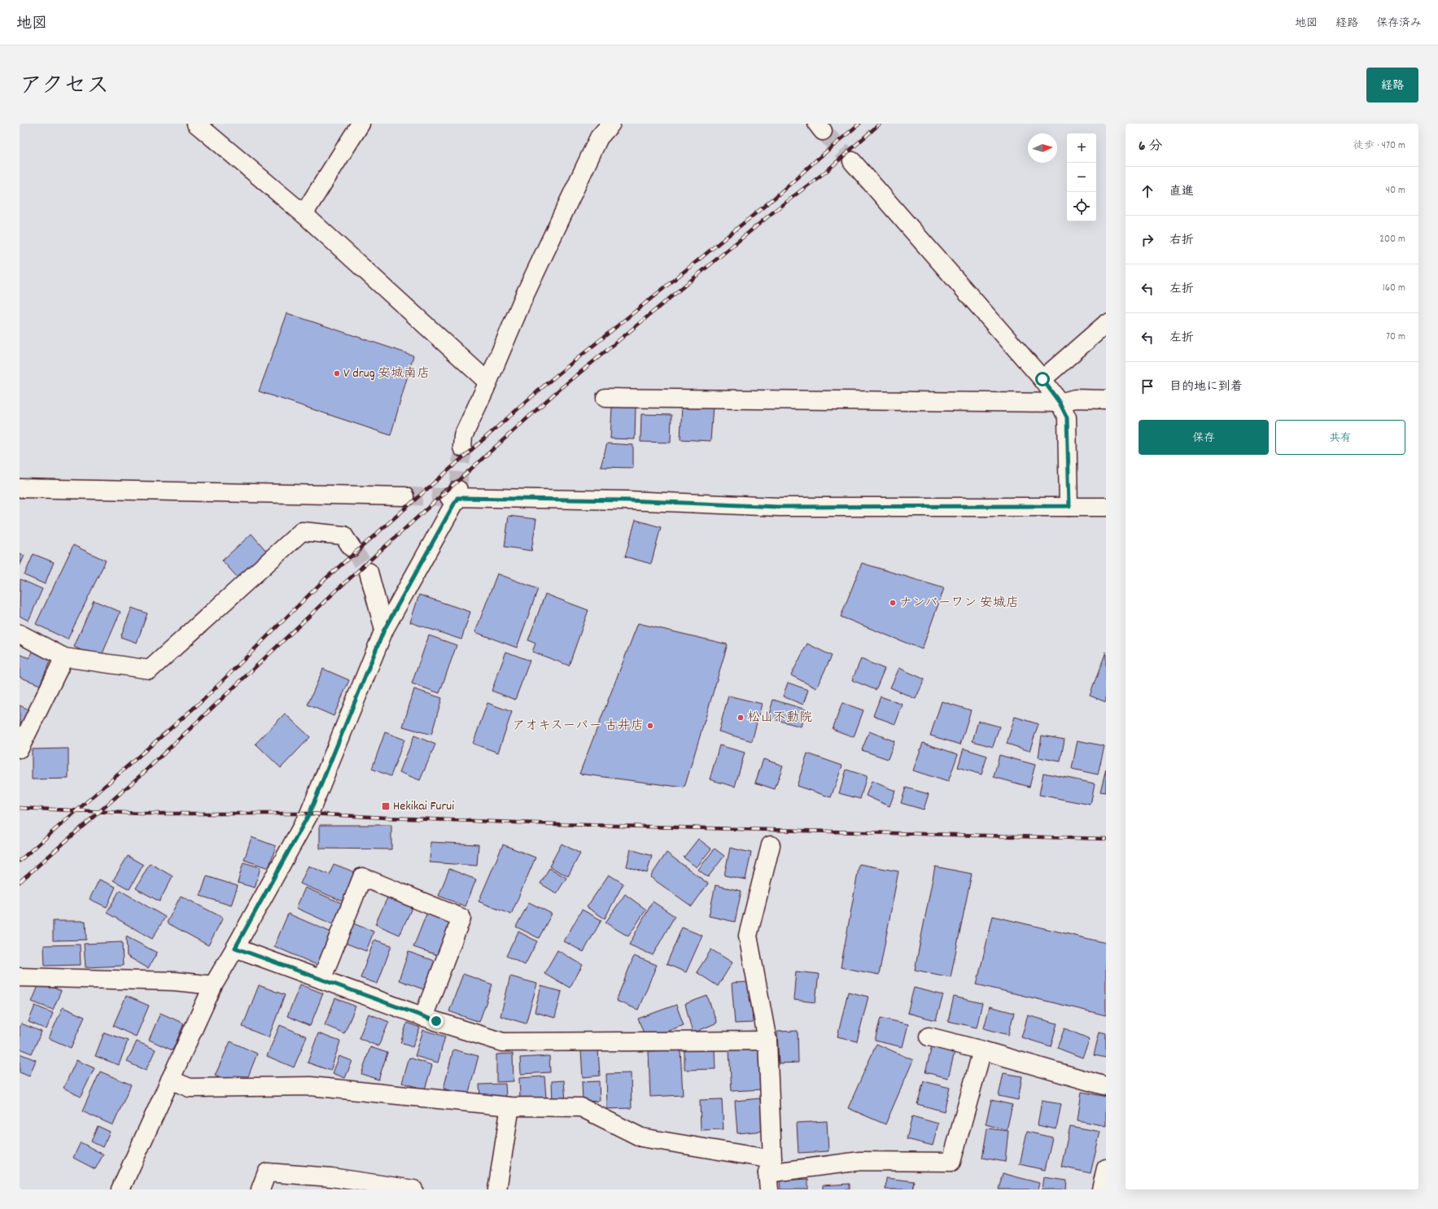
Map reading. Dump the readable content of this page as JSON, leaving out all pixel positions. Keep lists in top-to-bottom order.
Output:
{
  "places": {
    "other": [
      "V drug 安城南店",
      "ナンバーワン 安城店",
      "松山不動院",
      "アオキスーパー 古井店"
    ],
    "transit": ["Hekikai Furui"]
  },
  "north": "right",
  "page": {
    "header": "地図",
    "nav": ["地図", "経路", "保存済み"],
    "title": "アクセス",
    "buttons": [
      "経路",
      ["保存", "共有"]
    ],
    "heading": ["6 分", "徒歩 · 470 m"],
    "map_buttons": ["+", "−"],
    "list": [
      ["直進", "40 m"],
      ["右折", "200 m"],
      ["左折", "160 m"],
      ["左折", "70 m"],
      "目的地に到着"
    ]
  }
}
